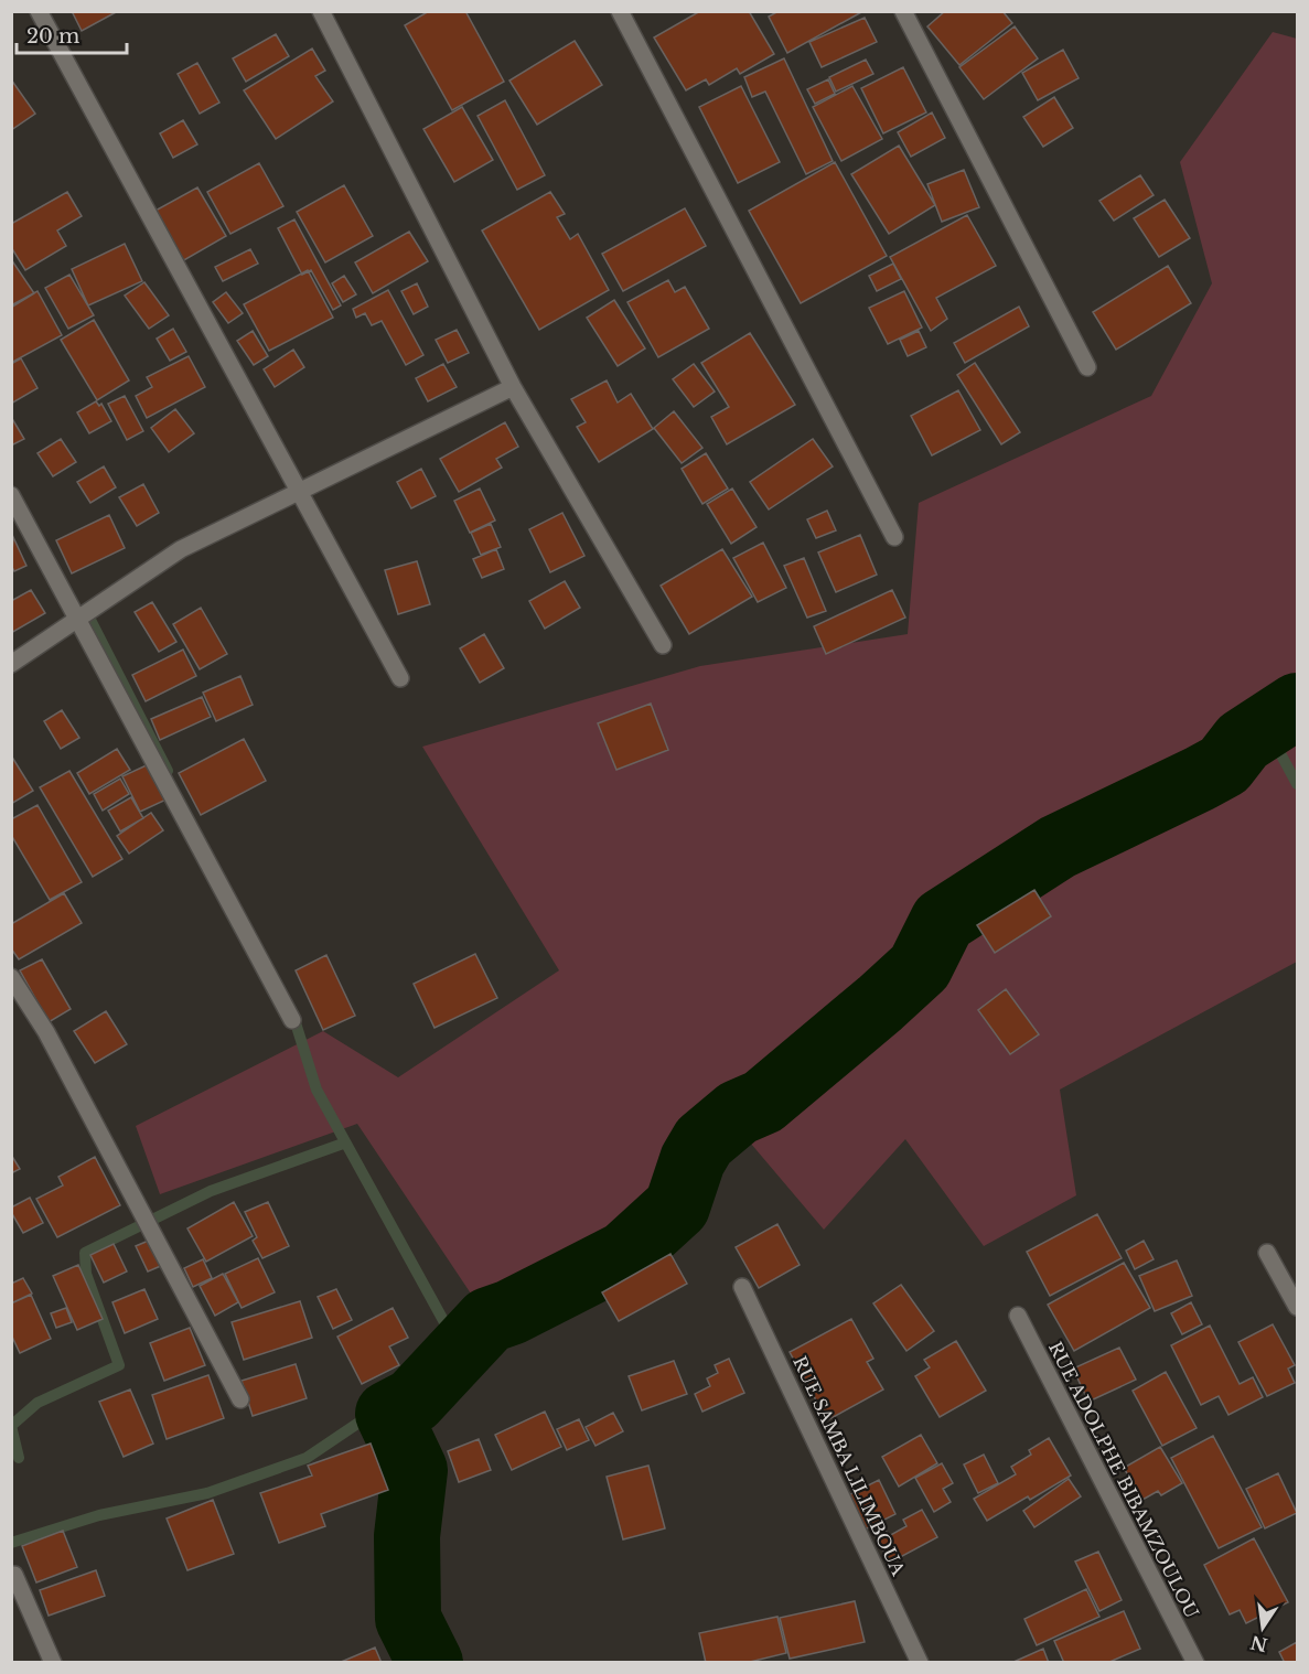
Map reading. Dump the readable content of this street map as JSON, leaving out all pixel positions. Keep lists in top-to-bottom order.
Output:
{
  "streets": {
    "street": ["RUE SAMBA LILIMBOUA", "RUE ADOLPHE BIBAMZOULOU"]
  },
  "scale_bar": "20 m",
  "north": "bottom"
}
